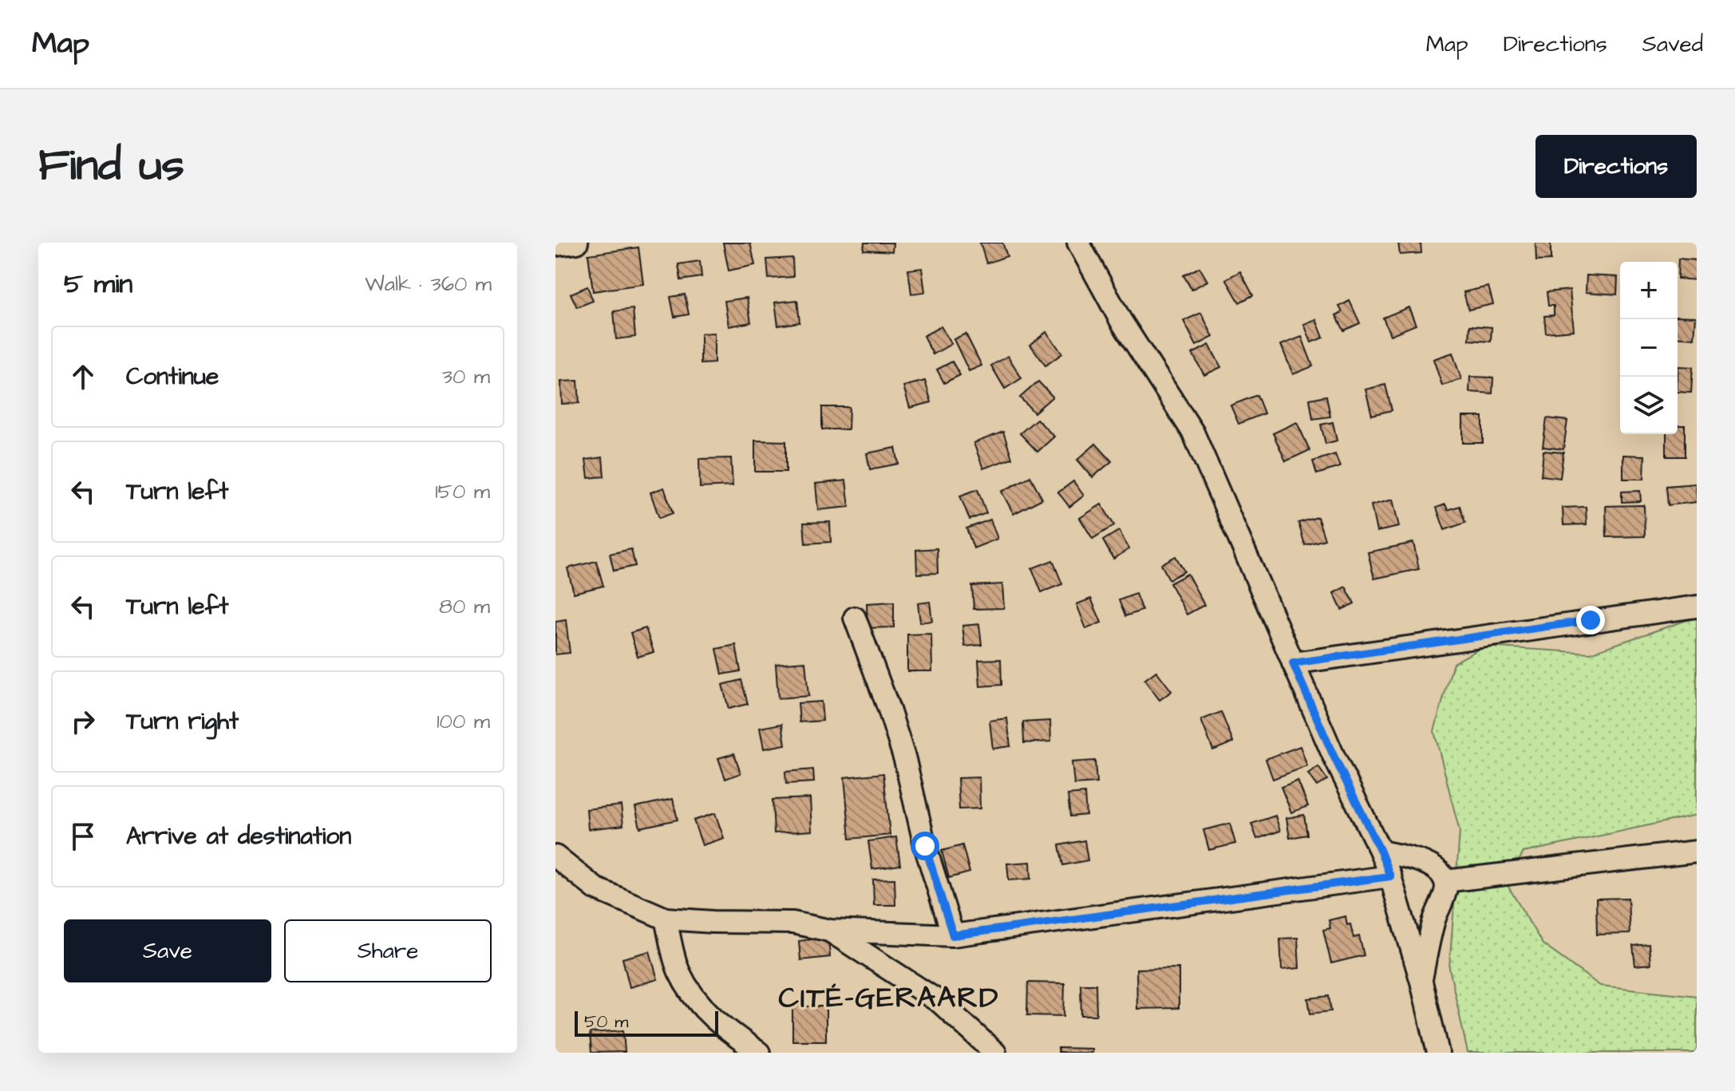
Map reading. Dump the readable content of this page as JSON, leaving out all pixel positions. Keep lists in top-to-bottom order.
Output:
{
  "districts": ["CITÉ-GERAARD"],
  "scale_bar": "50 m",
  "page": {
    "header": "Map",
    "nav": ["Map", "Directions", "Saved"],
    "title": "Find us",
    "buttons": [
      "Directions",
      ["Save", "Share"]
    ],
    "heading": ["5 min", "Walk · 360 m"],
    "map_buttons": ["+", "−"],
    "list": [
      ["Continue", "30 m"],
      ["Turn left", "150 m"],
      ["Turn left", "80 m"],
      ["Turn right", "100 m"],
      "Arrive at destination"
    ],
    "scale": "50 m"
  }
}
